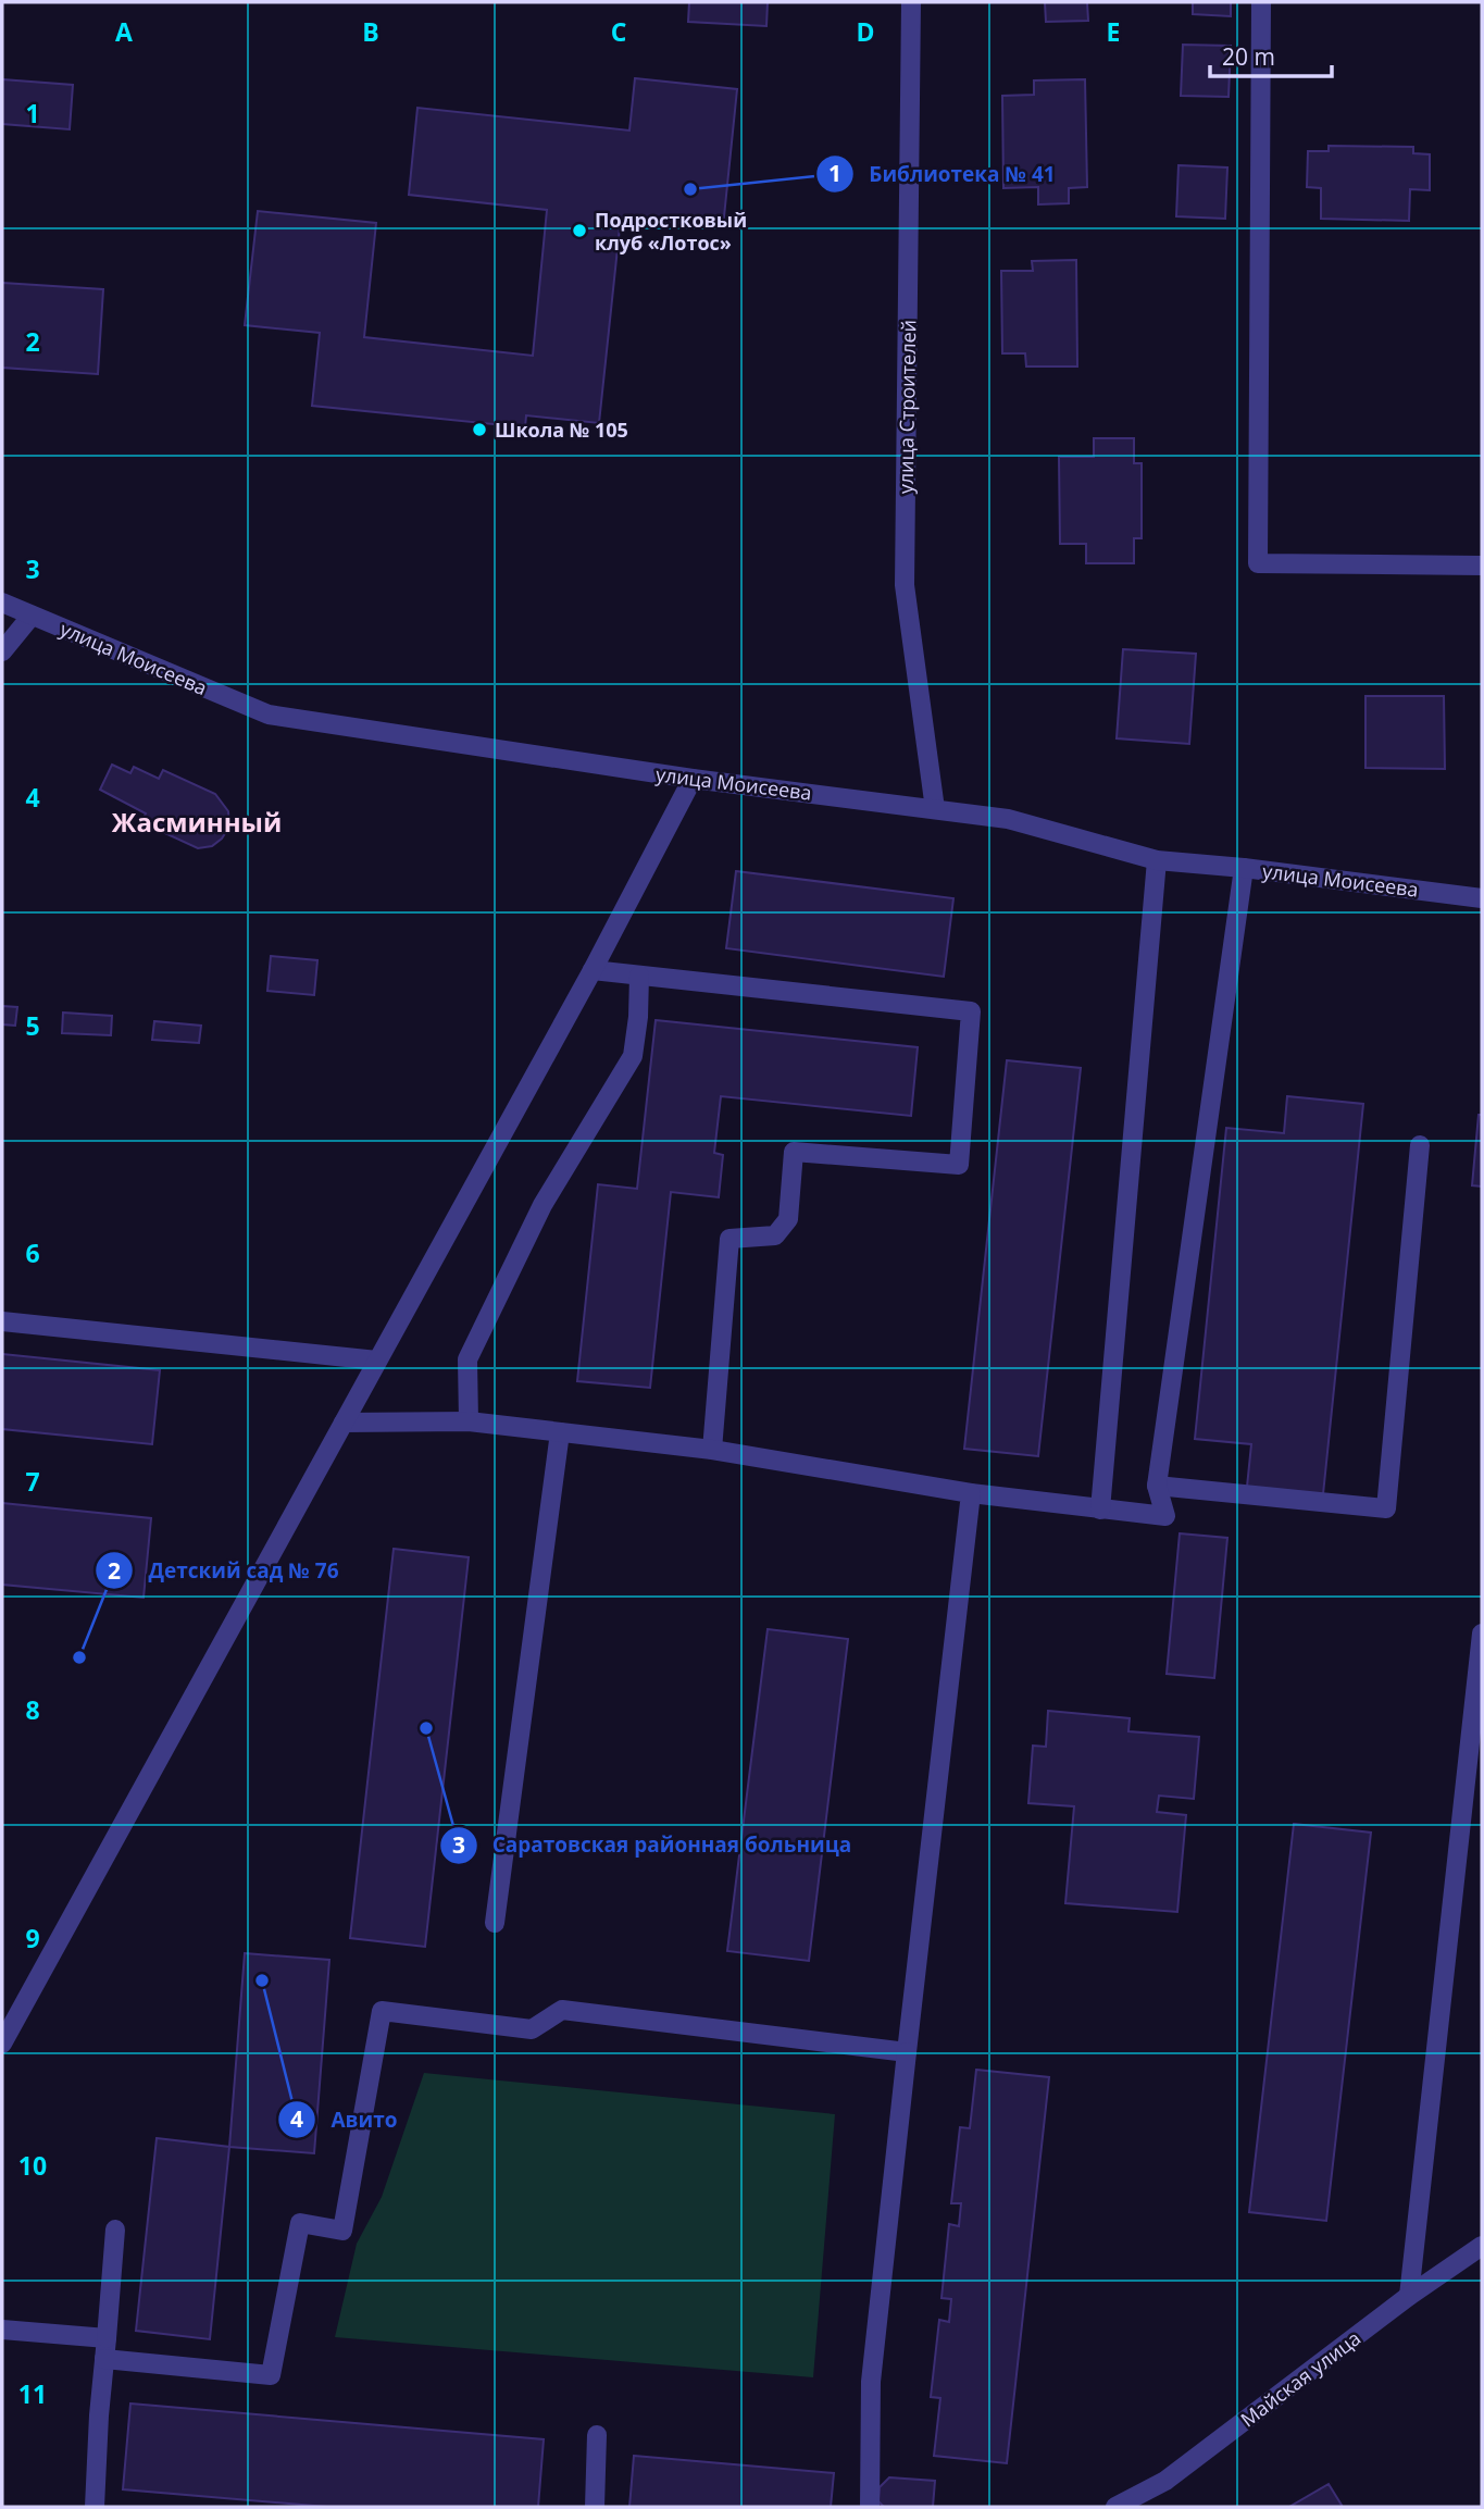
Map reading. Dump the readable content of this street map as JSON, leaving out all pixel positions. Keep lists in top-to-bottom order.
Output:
{
  "streets": {
    "street": ["улица Строителей", "улица Моисеева", "Майская улица"]
  },
  "crossings": [
    ["улица Строителей", "улица Моисеева"]
  ],
  "districts": ["Жасминный"],
  "places": [
    "Библиотека № 41",
    "Подростковый клуб «Лотос»",
    "Школа № 105",
    "Детский сад № 76",
    "Саратовская районная больница",
    "Авито"
  ],
  "scale_bar": "20 m",
  "grid": {
    "columns": [
      "A",
      "B",
      "C",
      "D",
      "E"
    ],
    "rows": [
      "1",
      "2",
      "3",
      "4",
      "5",
      "6",
      "7",
      "8",
      "9",
      "10",
      "11"
    ]
  }
}
